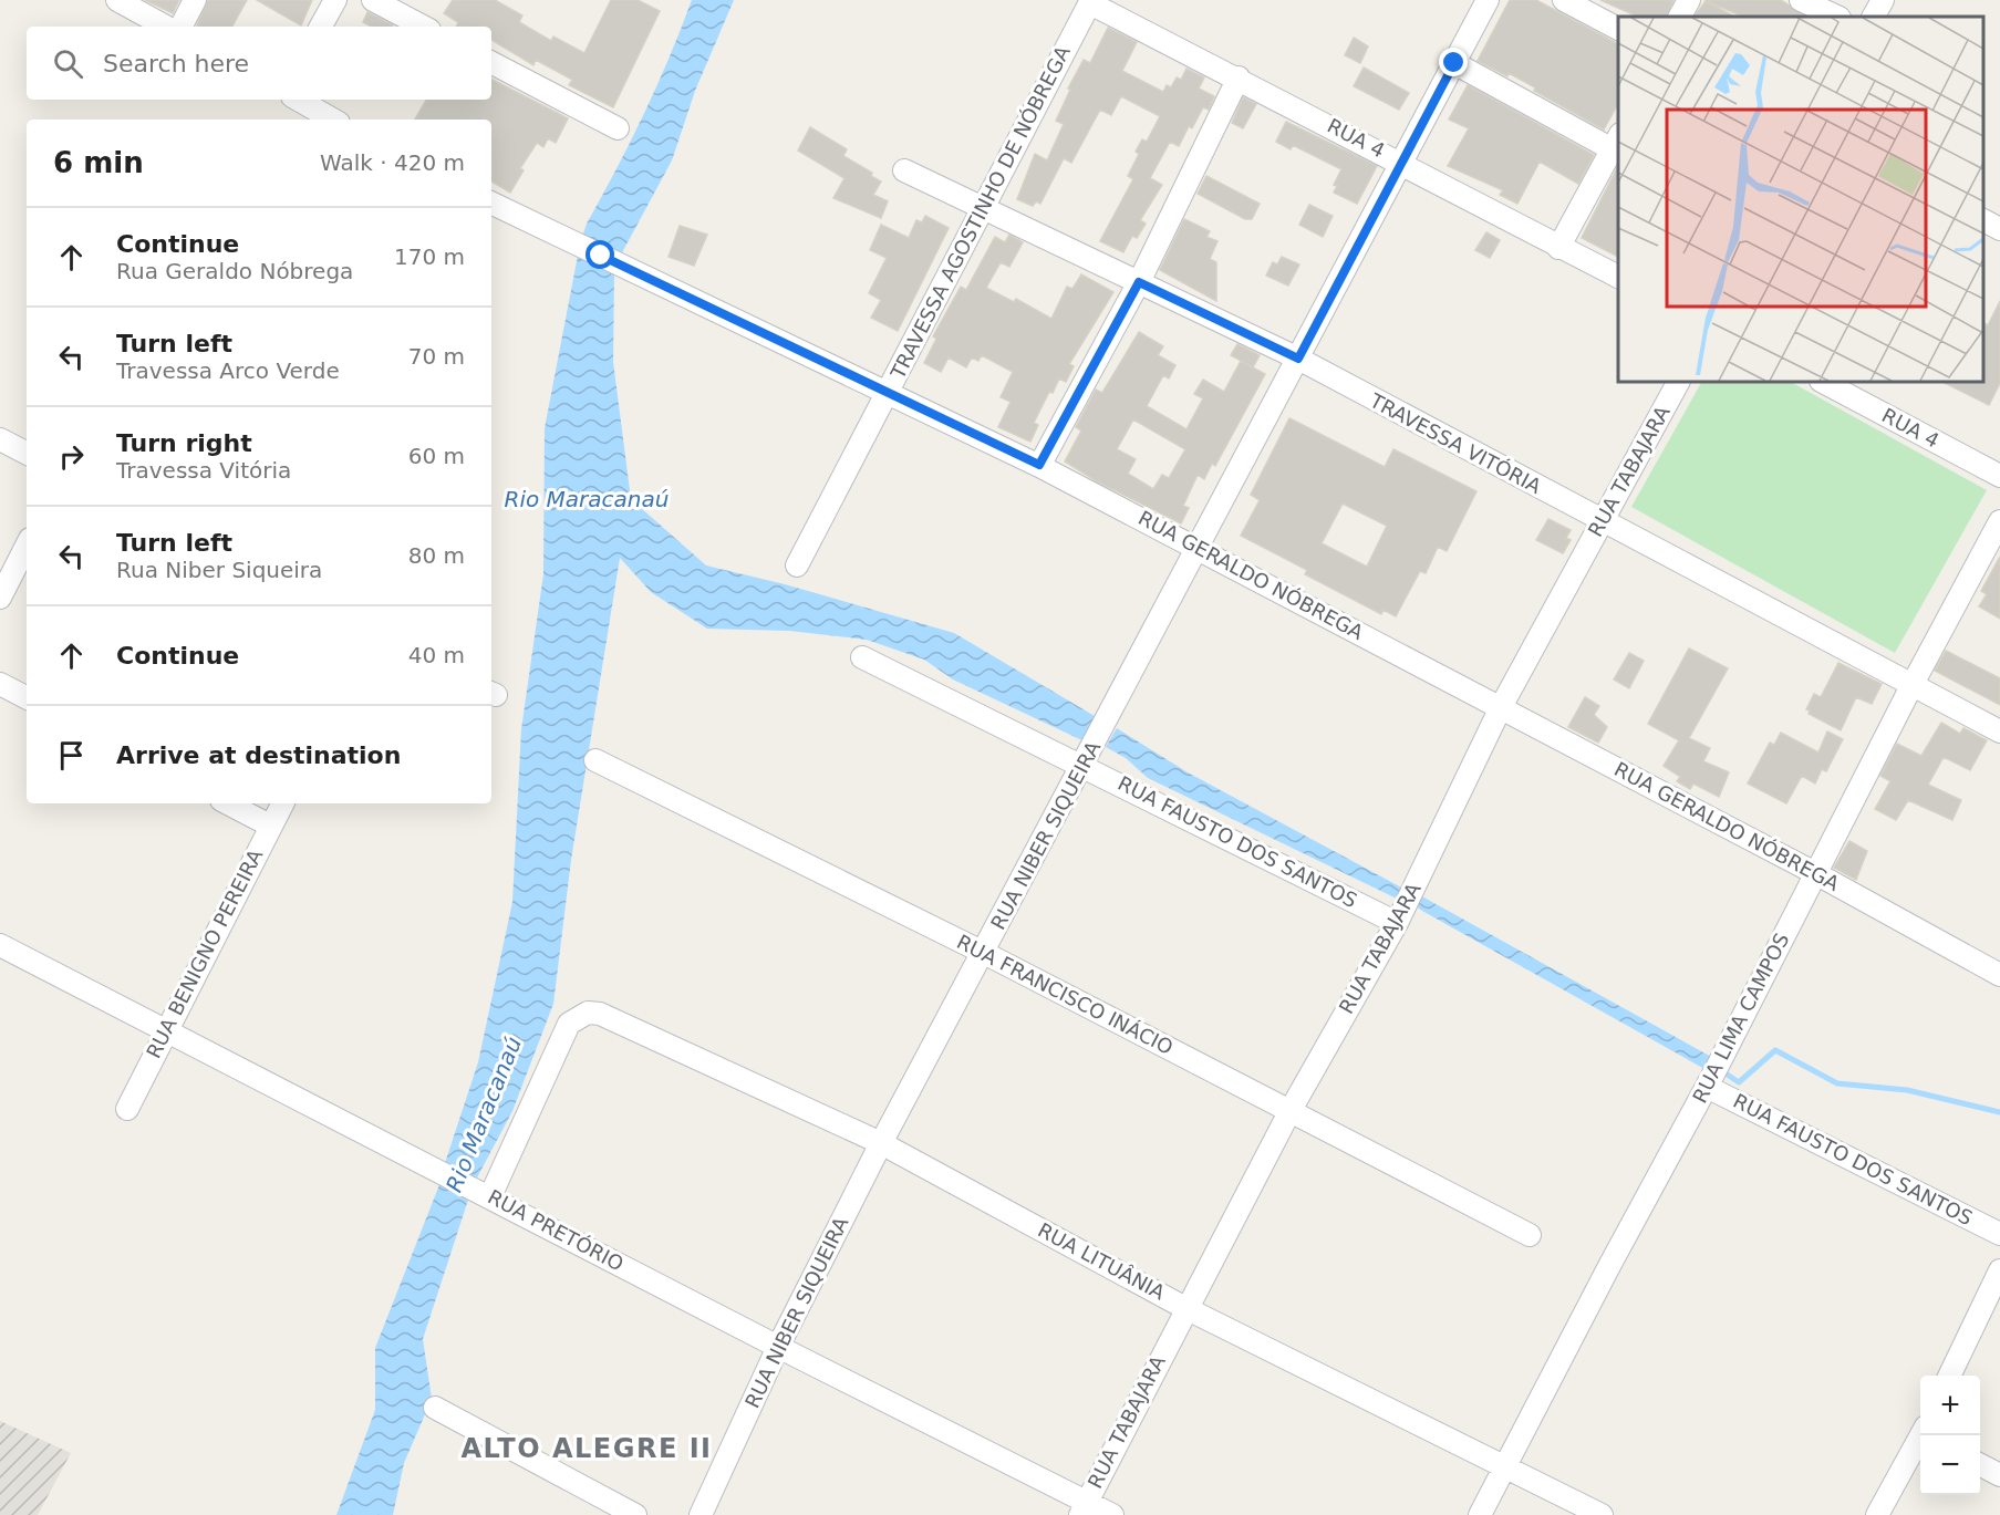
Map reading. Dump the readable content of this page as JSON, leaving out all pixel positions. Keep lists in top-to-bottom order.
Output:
{
  "streets": {
    "street": [
      "RUA 4",
      "TRAVESSA AGOSTINHO DE NÓBREGA",
      "TRAVESSA VITÓRIA",
      "RUA TABAJARA",
      "RUA GERALDO NÓBREGA",
      "RUA NIBER SIQUEIRA",
      "RUA FAUSTO DOS SANTOS",
      "RUA BENIGNO PEREIRA",
      "RUA FRANCISCO INÁCIO",
      "RUA LIMA CAMPOS",
      "RUA PRETÓRIO",
      "RUA LITUÂNIA"
    ]
  },
  "crossings": [
    ["RUA 4", "TRAVESSA AGOSTINHO DE NÓBREGA"],
    ["RUA 4", "RUA NIBER SIQUEIRA"],
    ["TRAVESSA AGOSTINHO DE NÓBREGA", "TRAVESSA VITÓRIA"],
    ["TRAVESSA AGOSTINHO DE NÓBREGA", "RUA GERALDO NÓBREGA"],
    ["TRAVESSA VITÓRIA", "RUA TABAJARA"],
    ["TRAVESSA VITÓRIA", "RUA NIBER SIQUEIRA"],
    ["TRAVESSA VITÓRIA", "RUA LIMA CAMPOS"],
    ["RUA TABAJARA", "RUA GERALDO NÓBREGA"],
    ["RUA TABAJARA", "RUA FAUSTO DOS SANTOS"],
    ["RUA TABAJARA", "RUA FRANCISCO INÁCIO"],
    ["RUA TABAJARA", "RUA PRETÓRIO"],
    ["RUA TABAJARA", "RUA LITUÂNIA"],
    ["RUA GERALDO NÓBREGA", "RUA NIBER SIQUEIRA"],
    ["RUA GERALDO NÓBREGA", "RUA LIMA CAMPOS"],
    ["RUA NIBER SIQUEIRA", "RUA FAUSTO DOS SANTOS"],
    ["RUA NIBER SIQUEIRA", "RUA FRANCISCO INÁCIO"],
    ["RUA NIBER SIQUEIRA", "RUA PRETÓRIO"],
    ["RUA NIBER SIQUEIRA", "RUA LITUÂNIA"],
    ["RUA FAUSTO DOS SANTOS", "RUA LIMA CAMPOS"],
    ["RUA BENIGNO PEREIRA", "RUA PRETÓRIO"],
    ["RUA LIMA CAMPOS", "RUA LITUÂNIA"],
    ["RUA PRETÓRIO", "RUA LITUÂNIA"]
  ],
  "districts": ["ALTO ALEGRE II"],
  "water": ["Rio Maracanaú"],
  "page": {
    "search": "Search here",
    "heading": ["6 min", "Walk · 420 m"],
    "list": [
      ["Continue", "Rua Geraldo Nóbrega", "170 m"],
      ["Turn left", "Travessa Arco Verde", "70 m"],
      ["Turn right", "Travessa Vitória", "60 m"],
      ["Turn left", "Rua Niber Siqueira", "80 m"],
      ["Continue", "40 m"],
      "Arrive at destination"
    ],
    "map_buttons": ["+", "−"]
  }
}
